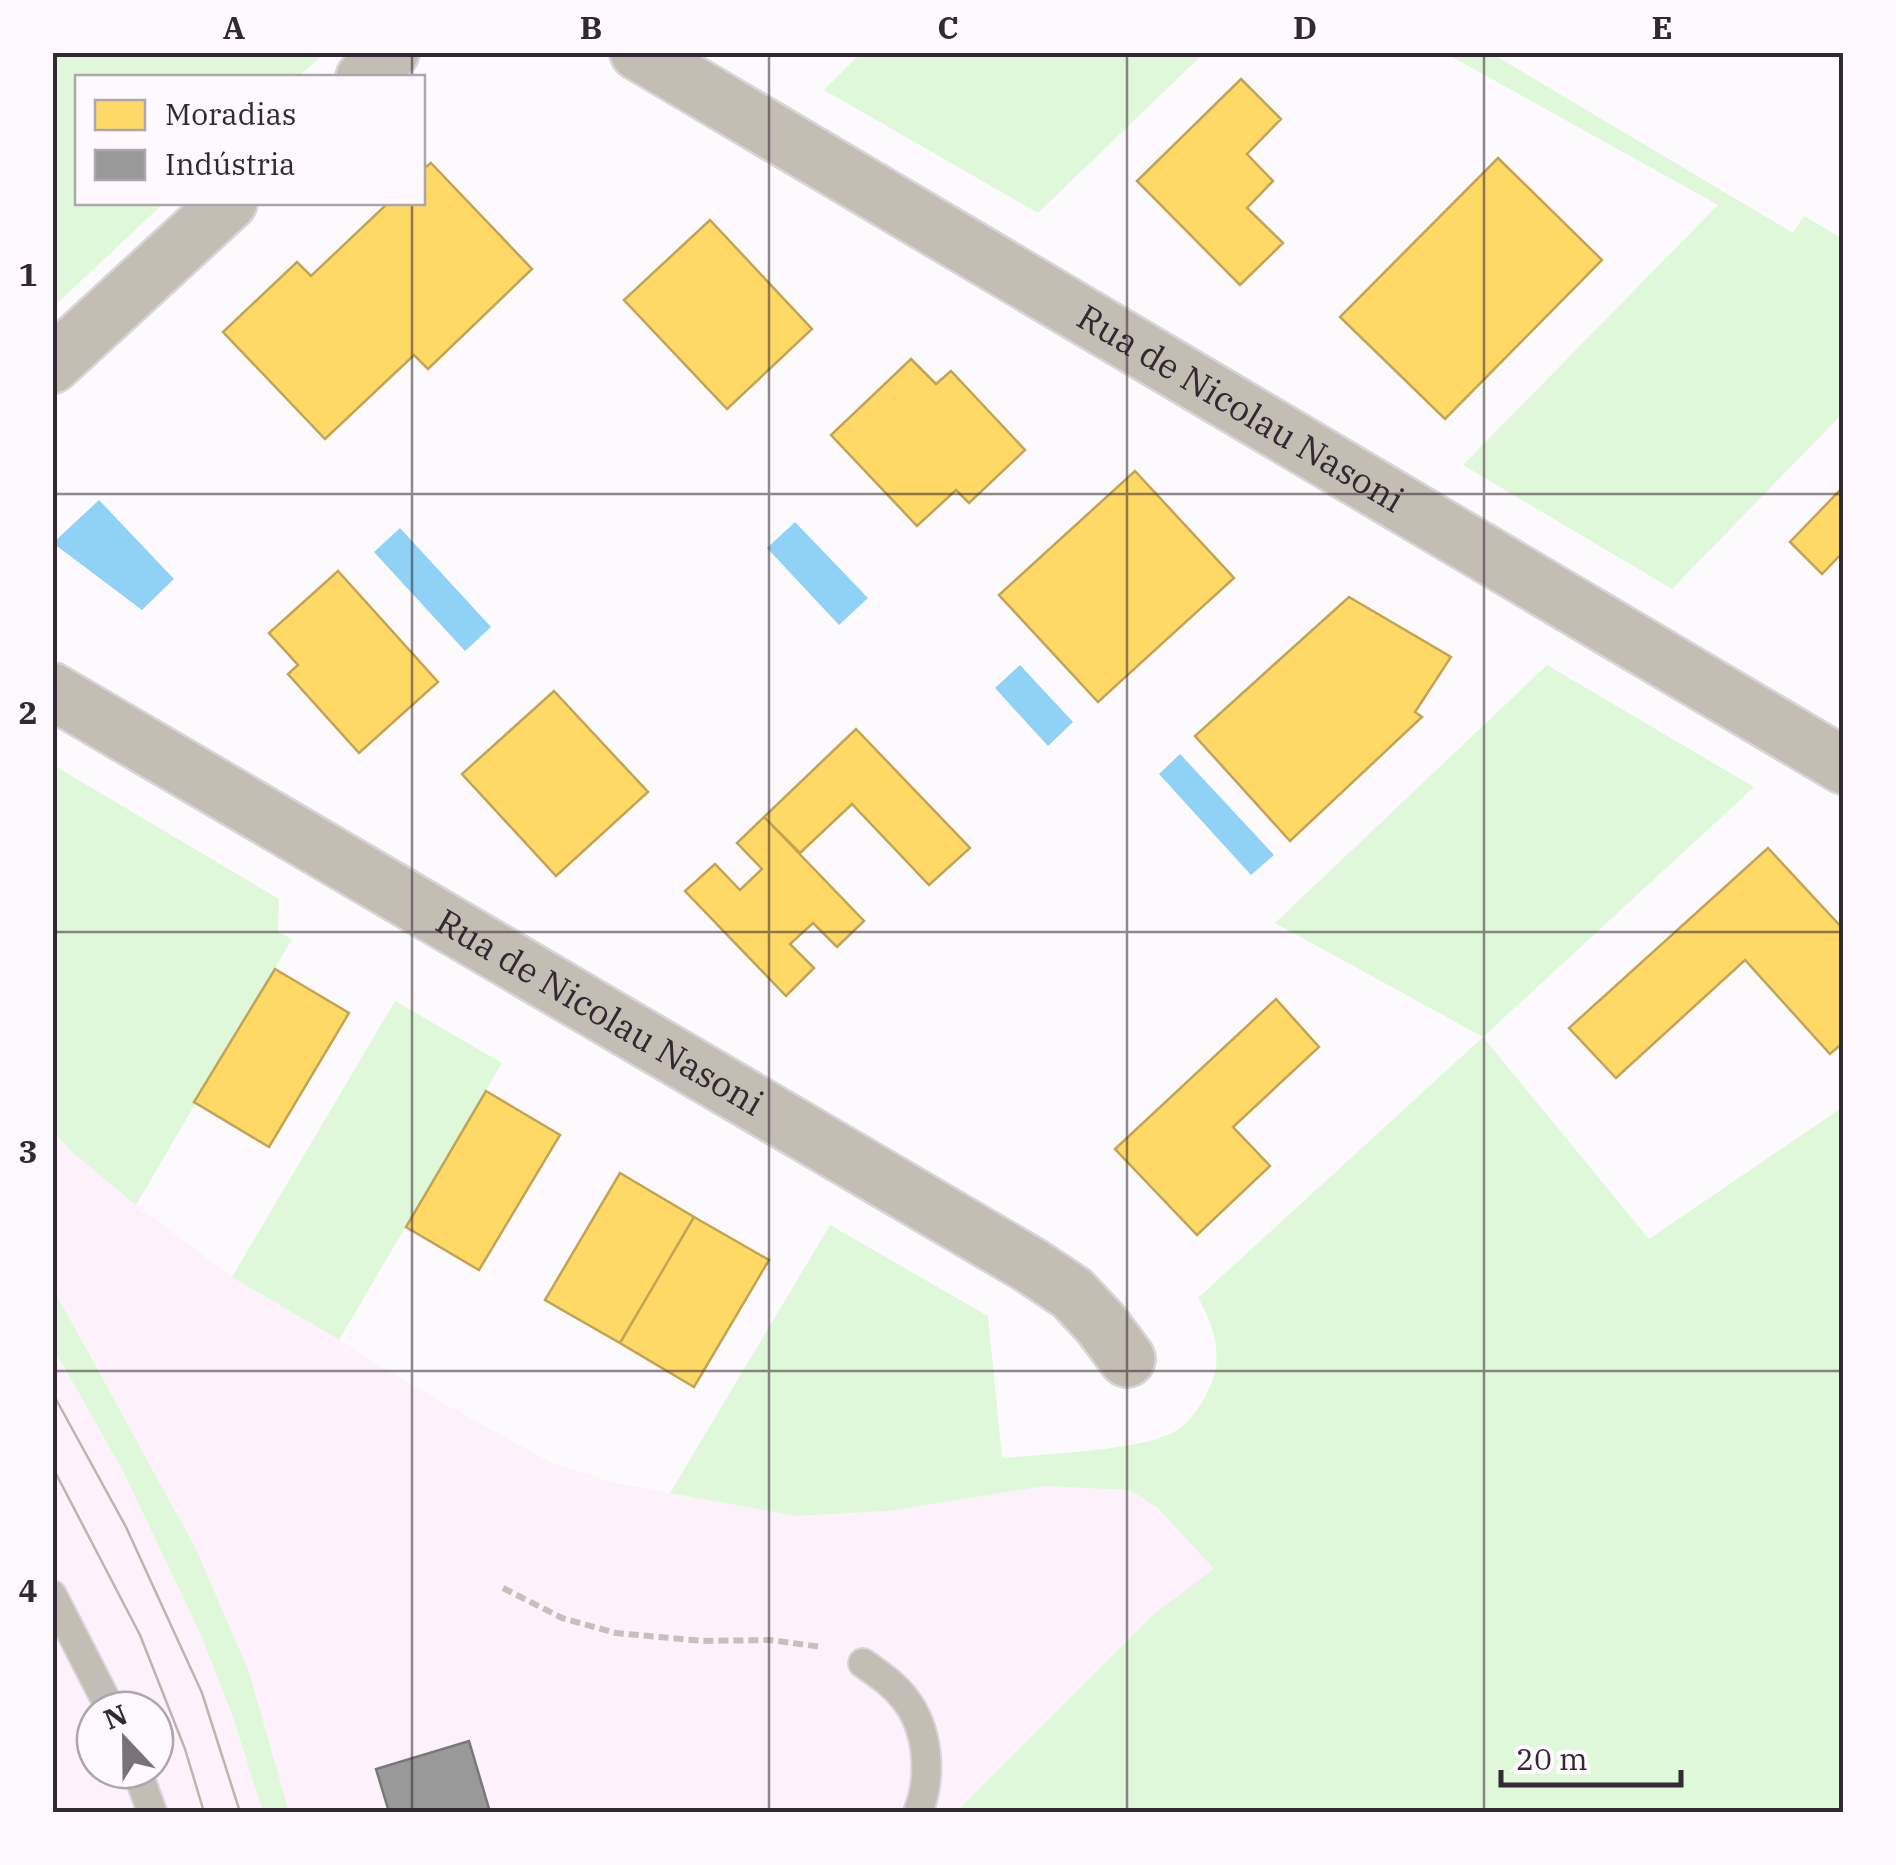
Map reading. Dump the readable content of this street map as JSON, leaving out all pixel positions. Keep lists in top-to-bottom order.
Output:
{
  "streets": {
    "street": ["Rua de Nicolau Nasoni"]
  },
  "legend": ["Moradias", "Indústria"],
  "scale_bar": "20 m",
  "north": "top",
  "grid": {
    "columns": [
      "A",
      "B",
      "C",
      "D",
      "E"
    ],
    "rows": [
      "1",
      "2",
      "3",
      "4"
    ]
  }
}
